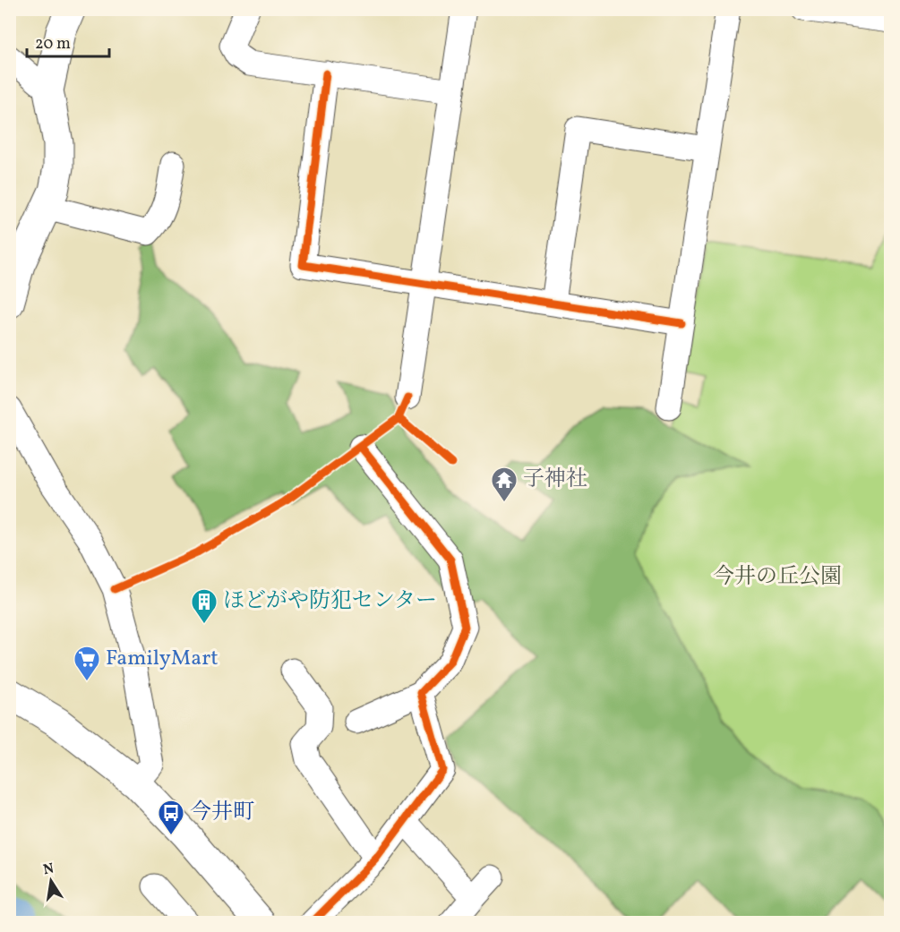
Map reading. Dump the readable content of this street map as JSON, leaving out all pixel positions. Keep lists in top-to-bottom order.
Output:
{
  "parks": ["今井の丘公園"],
  "places": {
    "temple": ["子神社"],
    "building": ["ほどがや防犯センター"],
    "supermarket": ["FamilyMart"],
    "bus stop": ["今井町"]
  },
  "scale_bar": "20 m",
  "north": "top"
}
